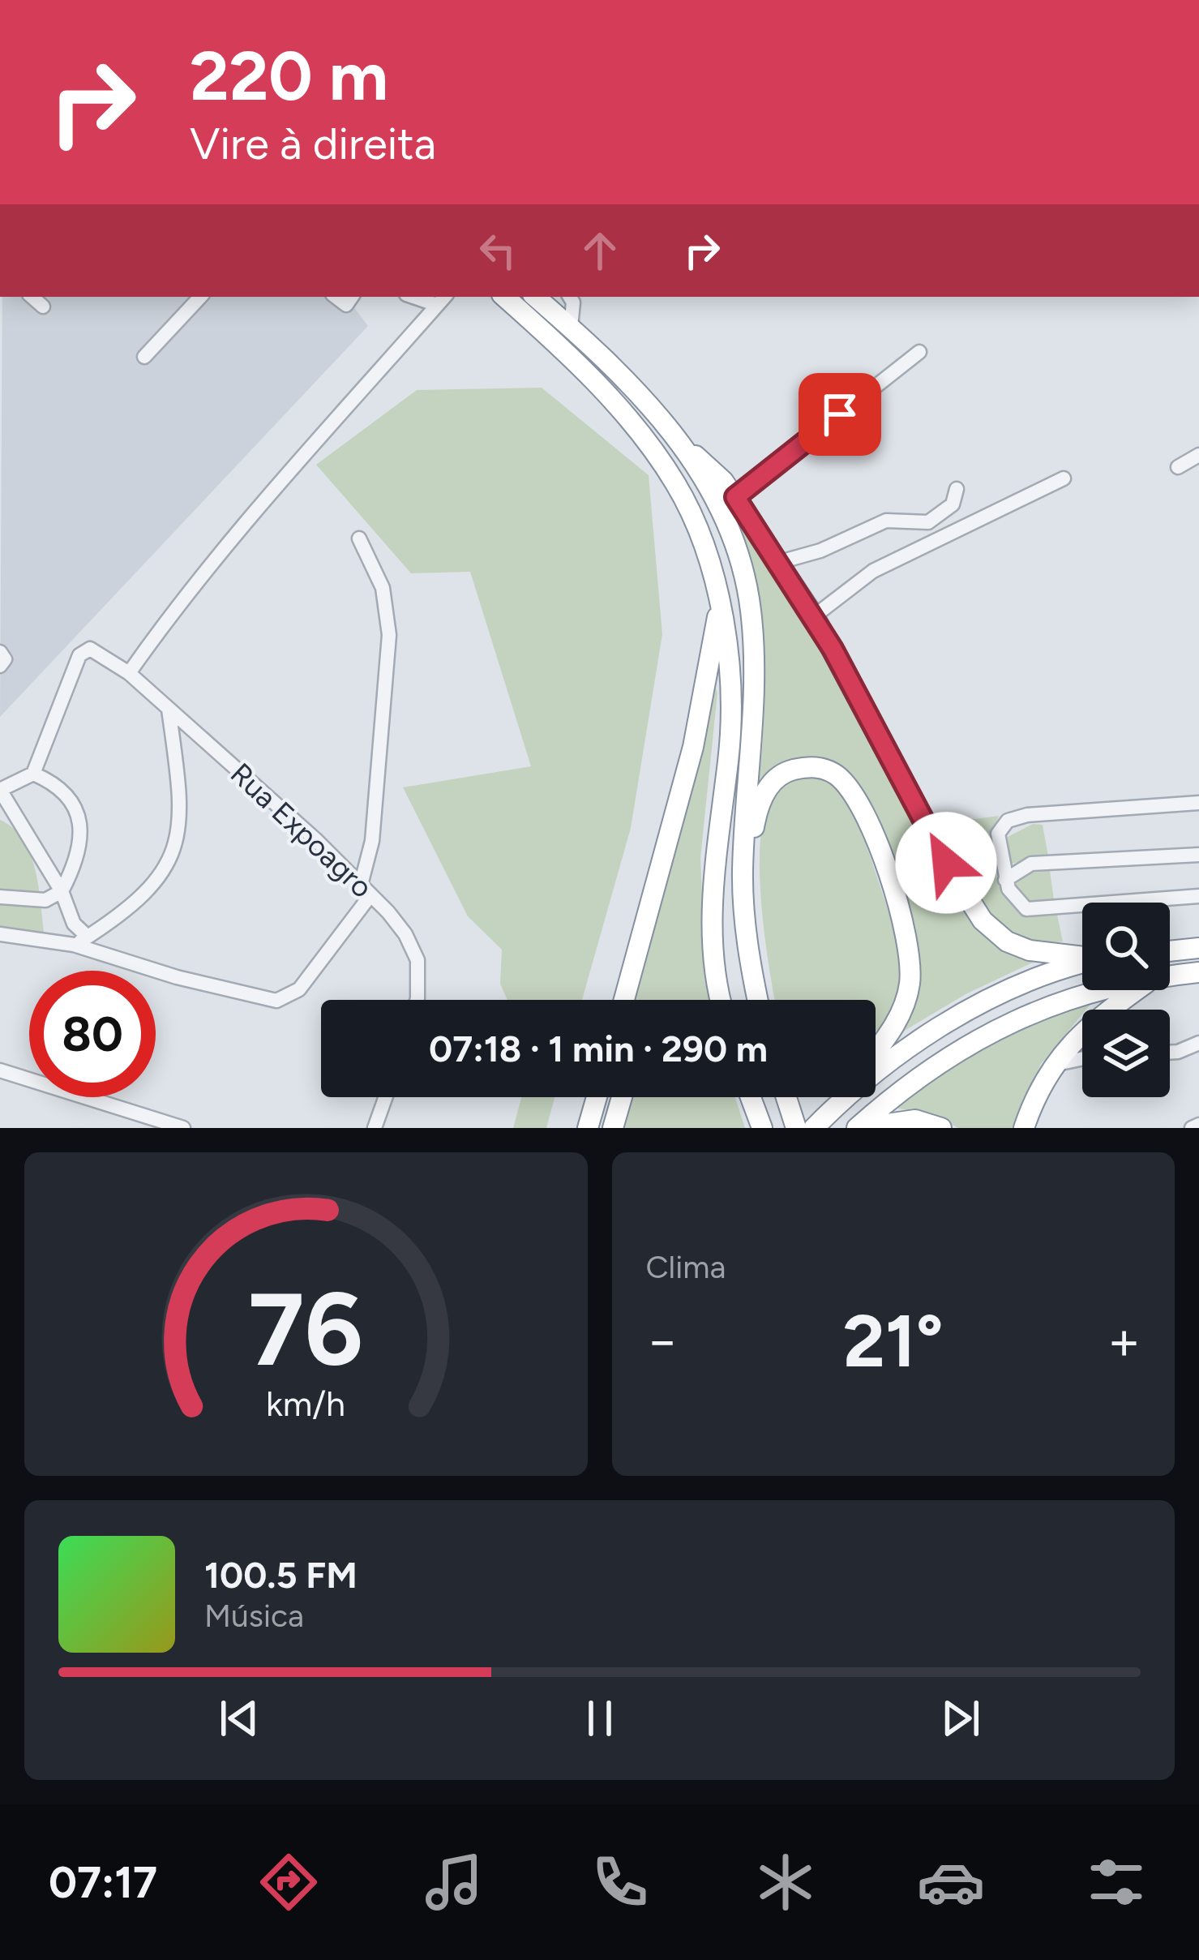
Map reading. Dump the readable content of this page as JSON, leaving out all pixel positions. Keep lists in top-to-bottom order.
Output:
{
  "streets": {
    "street": ["Rua Expoagro"]
  },
  "page": {
    "turn": ["220 m", "Vire à direita"],
    "limit": "80",
    "trip": "07:18 · 1 min · 290 m",
    "tile": "Clima",
    "heat": ["−", "21°", "+"],
    "song": ["100.5 FM", "Música"],
    "tabs": "07:17",
    "gauge": ["76", "km/h"]
  }
}
